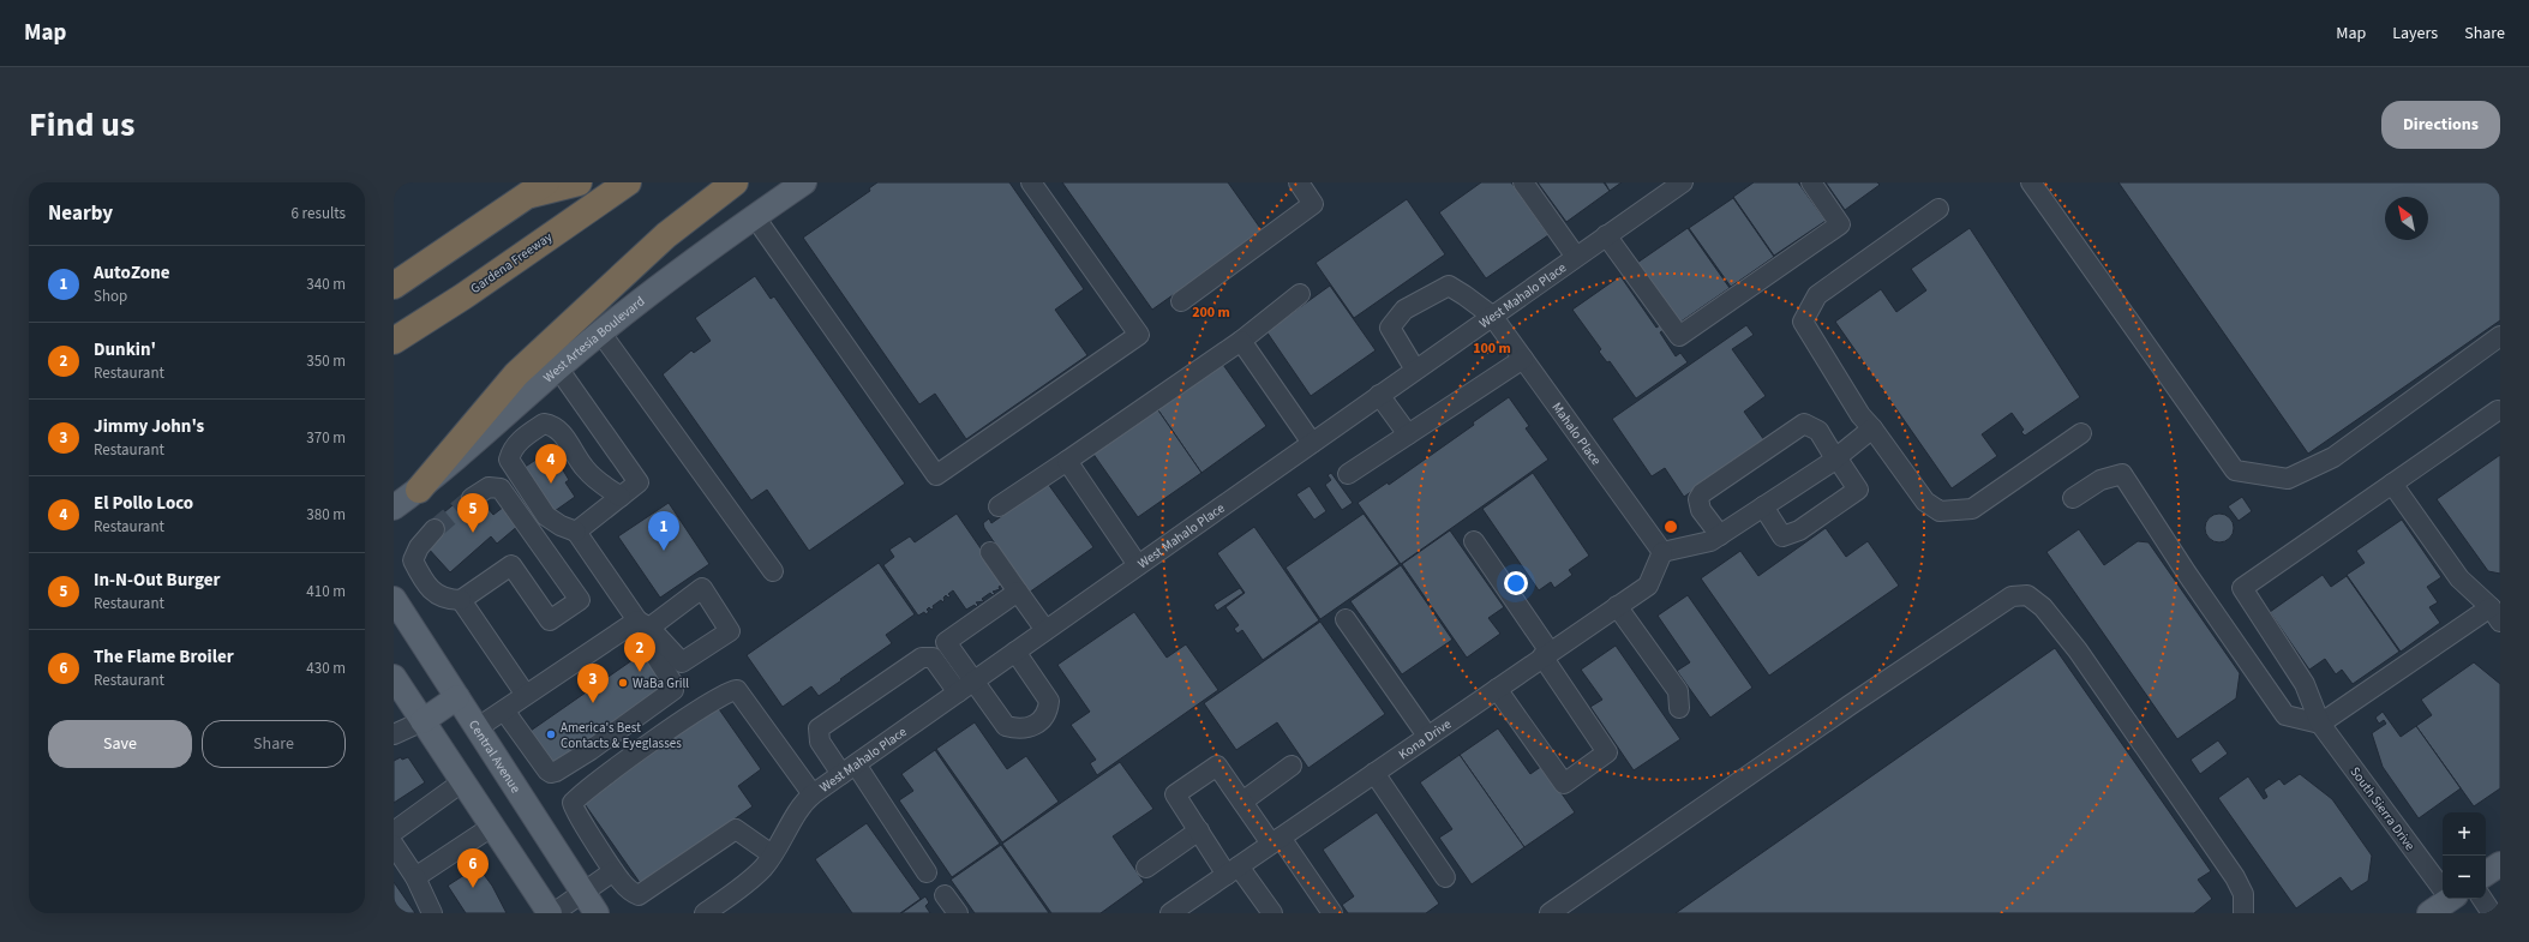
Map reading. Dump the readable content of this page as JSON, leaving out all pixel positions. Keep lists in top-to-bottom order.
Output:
{
  "streets": {
    "highway": ["Gardena Freeway"],
    "main road": ["West Artesia Boulevard", "Central Avenue"],
    "street": [
      "West Mahalo Place",
      "Mahalo Place",
      "Kona Drive",
      "South Sierra Drive"
    ]
  },
  "crossings": [
    ["West Mahalo Place", "Mahalo Place"],
    ["Mahalo Place", "Kona Drive"]
  ],
  "places": ["WaBa Grill", "America's Best Contacts & Eyeglasses"],
  "north": "top left",
  "page": {
    "header": "Map",
    "nav": ["Map", "Layers", "Share"],
    "title": "Find us",
    "buttons": [
      "Directions",
      ["Save", "Share"]
    ],
    "heading": ["Nearby", "6 results"],
    "list": [
      {
        "mark": "1",
        "name": "AutoZone",
        "note": "Shop",
        "value": "340 m"
      },
      {
        "mark": "2",
        "name": "Dunkin'",
        "note": "Restaurant",
        "value": "350 m"
      },
      {
        "mark": "3",
        "name": "Jimmy John's",
        "note": "Restaurant",
        "value": "370 m"
      },
      {
        "mark": "4",
        "name": "El Pollo Loco",
        "note": "Restaurant",
        "value": "380 m"
      },
      {
        "mark": "5",
        "name": "In-N-Out Burger",
        "note": "Restaurant",
        "value": "410 m"
      },
      {
        "mark": "6",
        "name": "The Flame Broiler",
        "note": "Restaurant",
        "value": "430 m"
      }
    ],
    "pins": [
      "4",
      "5",
      "1",
      "2",
      "3",
      "6"
    ],
    "map_buttons": ["+", "−"]
  },
  "rings": ["200 m", "100 m"]
}
